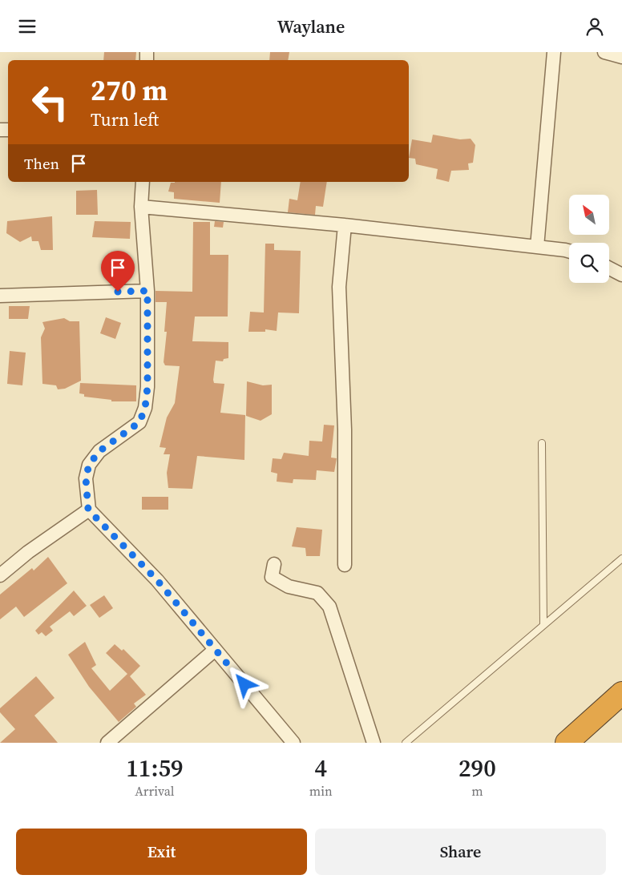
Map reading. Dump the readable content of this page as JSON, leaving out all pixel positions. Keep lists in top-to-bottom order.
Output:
{
  "north": "top left",
  "page": {
    "header": "Waylane",
    "turn": ["270 m", "Turn left"],
    "then": "Then",
    "eta": [
      "11:59",
      "Arrival",
      "4",
      "min",
      "290",
      "m"
    ],
    "buttons": ["Exit", "Share"]
  }
}
